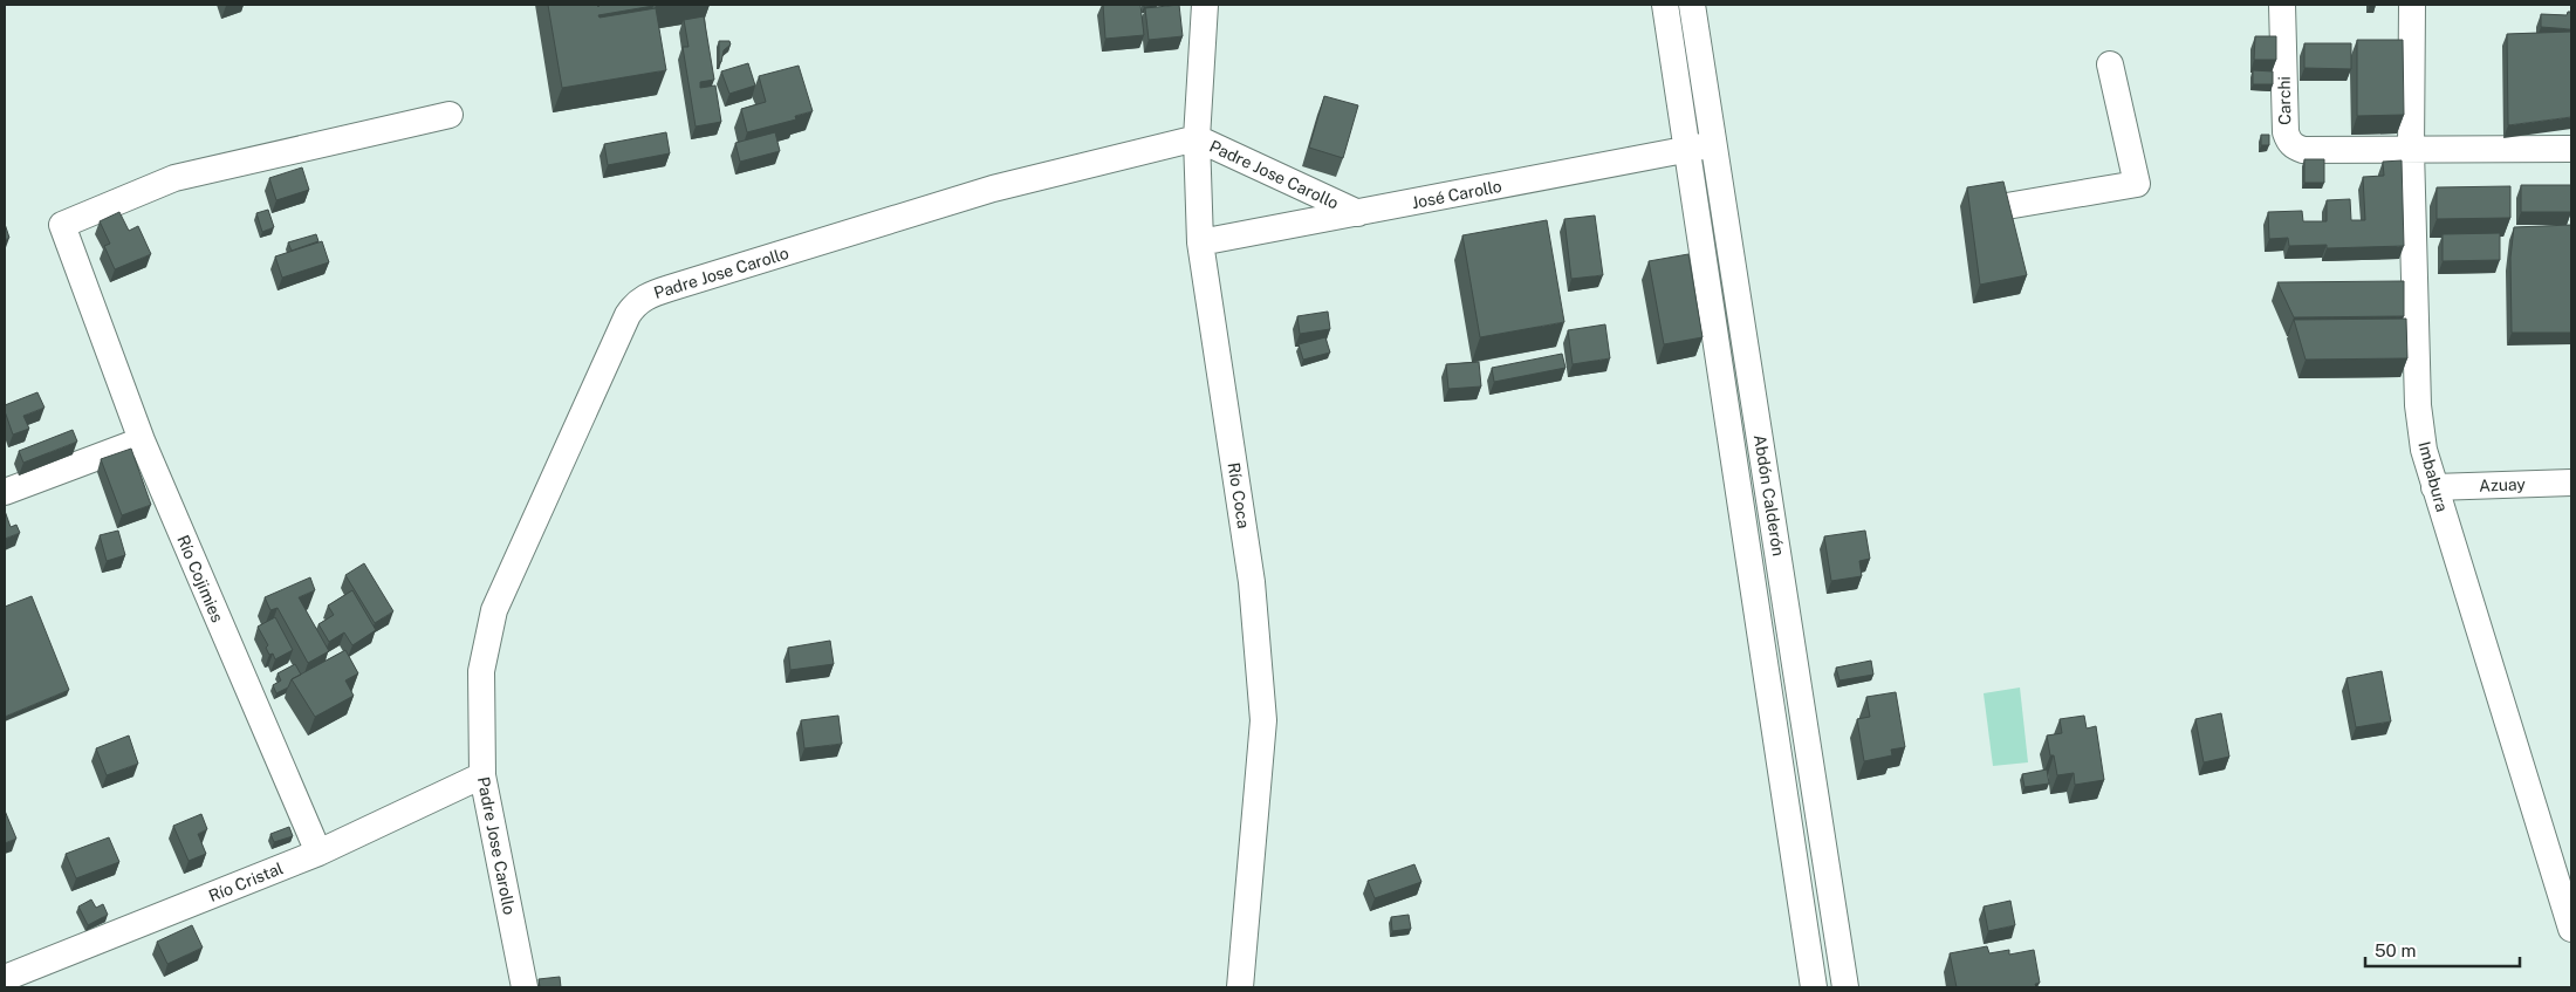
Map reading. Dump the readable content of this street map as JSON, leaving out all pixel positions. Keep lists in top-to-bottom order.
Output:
{
  "streets": {
    "street": [
      "Carchi",
      "Padre Jose Carollo",
      "José Carollo",
      "Imbabura",
      "Azuay",
      "Río Coca",
      "Abdón Calderón",
      "Río Cojimies",
      "Río Cristal"
    ]
  },
  "crossings": [
    ["Carchi", "Imbabura"],
    ["Padre Jose Carollo", "José Carollo"],
    ["Padre Jose Carollo", "Río Coca"],
    ["Padre Jose Carollo", "Río Cristal"],
    ["José Carollo", "Río Coca"],
    ["José Carollo", "Abdón Calderón"],
    ["Imbabura", "Azuay"],
    ["Río Cojimies", "Río Cristal"]
  ],
  "scale_bar": "50 m"
}
